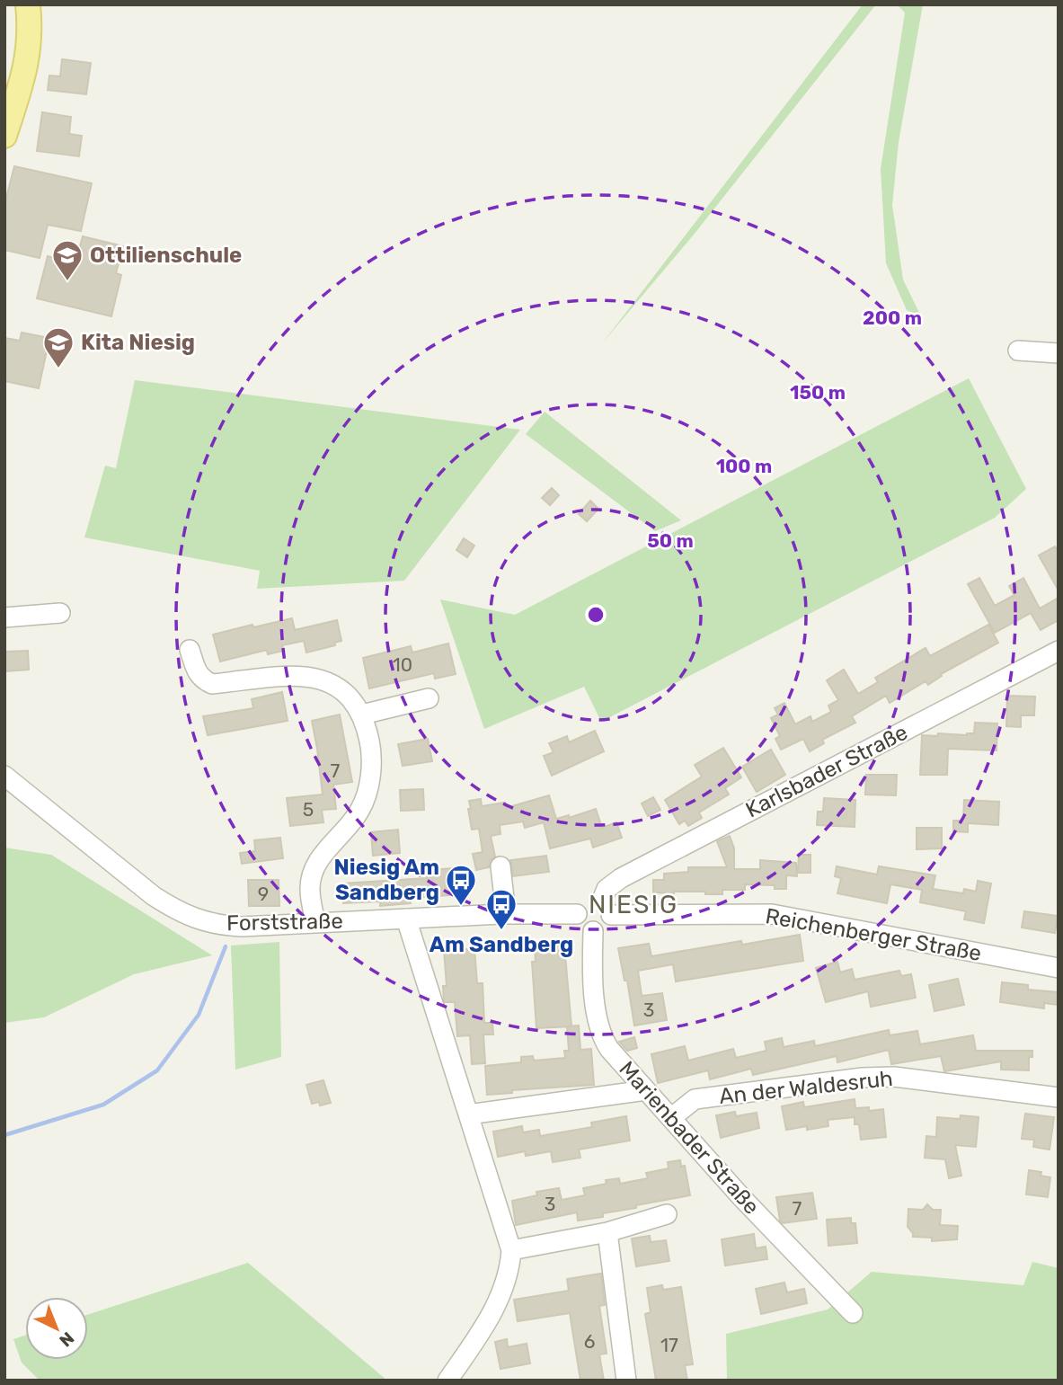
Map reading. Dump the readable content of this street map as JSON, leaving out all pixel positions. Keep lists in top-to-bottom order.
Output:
{
  "streets": {
    "street": [
      "Karlsbader Straße",
      "Forststraße",
      "Reichenberger Straße",
      "An der Waldesruh",
      "Marienbader Straße"
    ]
  },
  "crossings": [
    ["Karlsbader Straße", "Forststraße"],
    ["Karlsbader Straße", "Reichenberger Straße"],
    ["Karlsbader Straße", "Marienbader Straße"],
    ["Forststraße", "Reichenberger Straße"],
    ["Forststraße", "Marienbader Straße"],
    ["Reichenberger Straße", "Marienbader Straße"],
    ["An der Waldesruh", "Marienbader Straße"]
  ],
  "districts": ["NIESIG"],
  "places": {
    "school or university": ["Ottilienschule", "Kita Niesig"],
    "bus stop": ["Niesig Am Sandberg", "Am Sandberg"]
  },
  "house_numbers": [
    "10",
    "7",
    "5",
    "9",
    "3",
    "3",
    "7",
    "6",
    "17"
  ],
  "north": "bottom right",
  "rings": [
    "200 m",
    "150 m",
    "100 m",
    "50 m"
  ]
}
